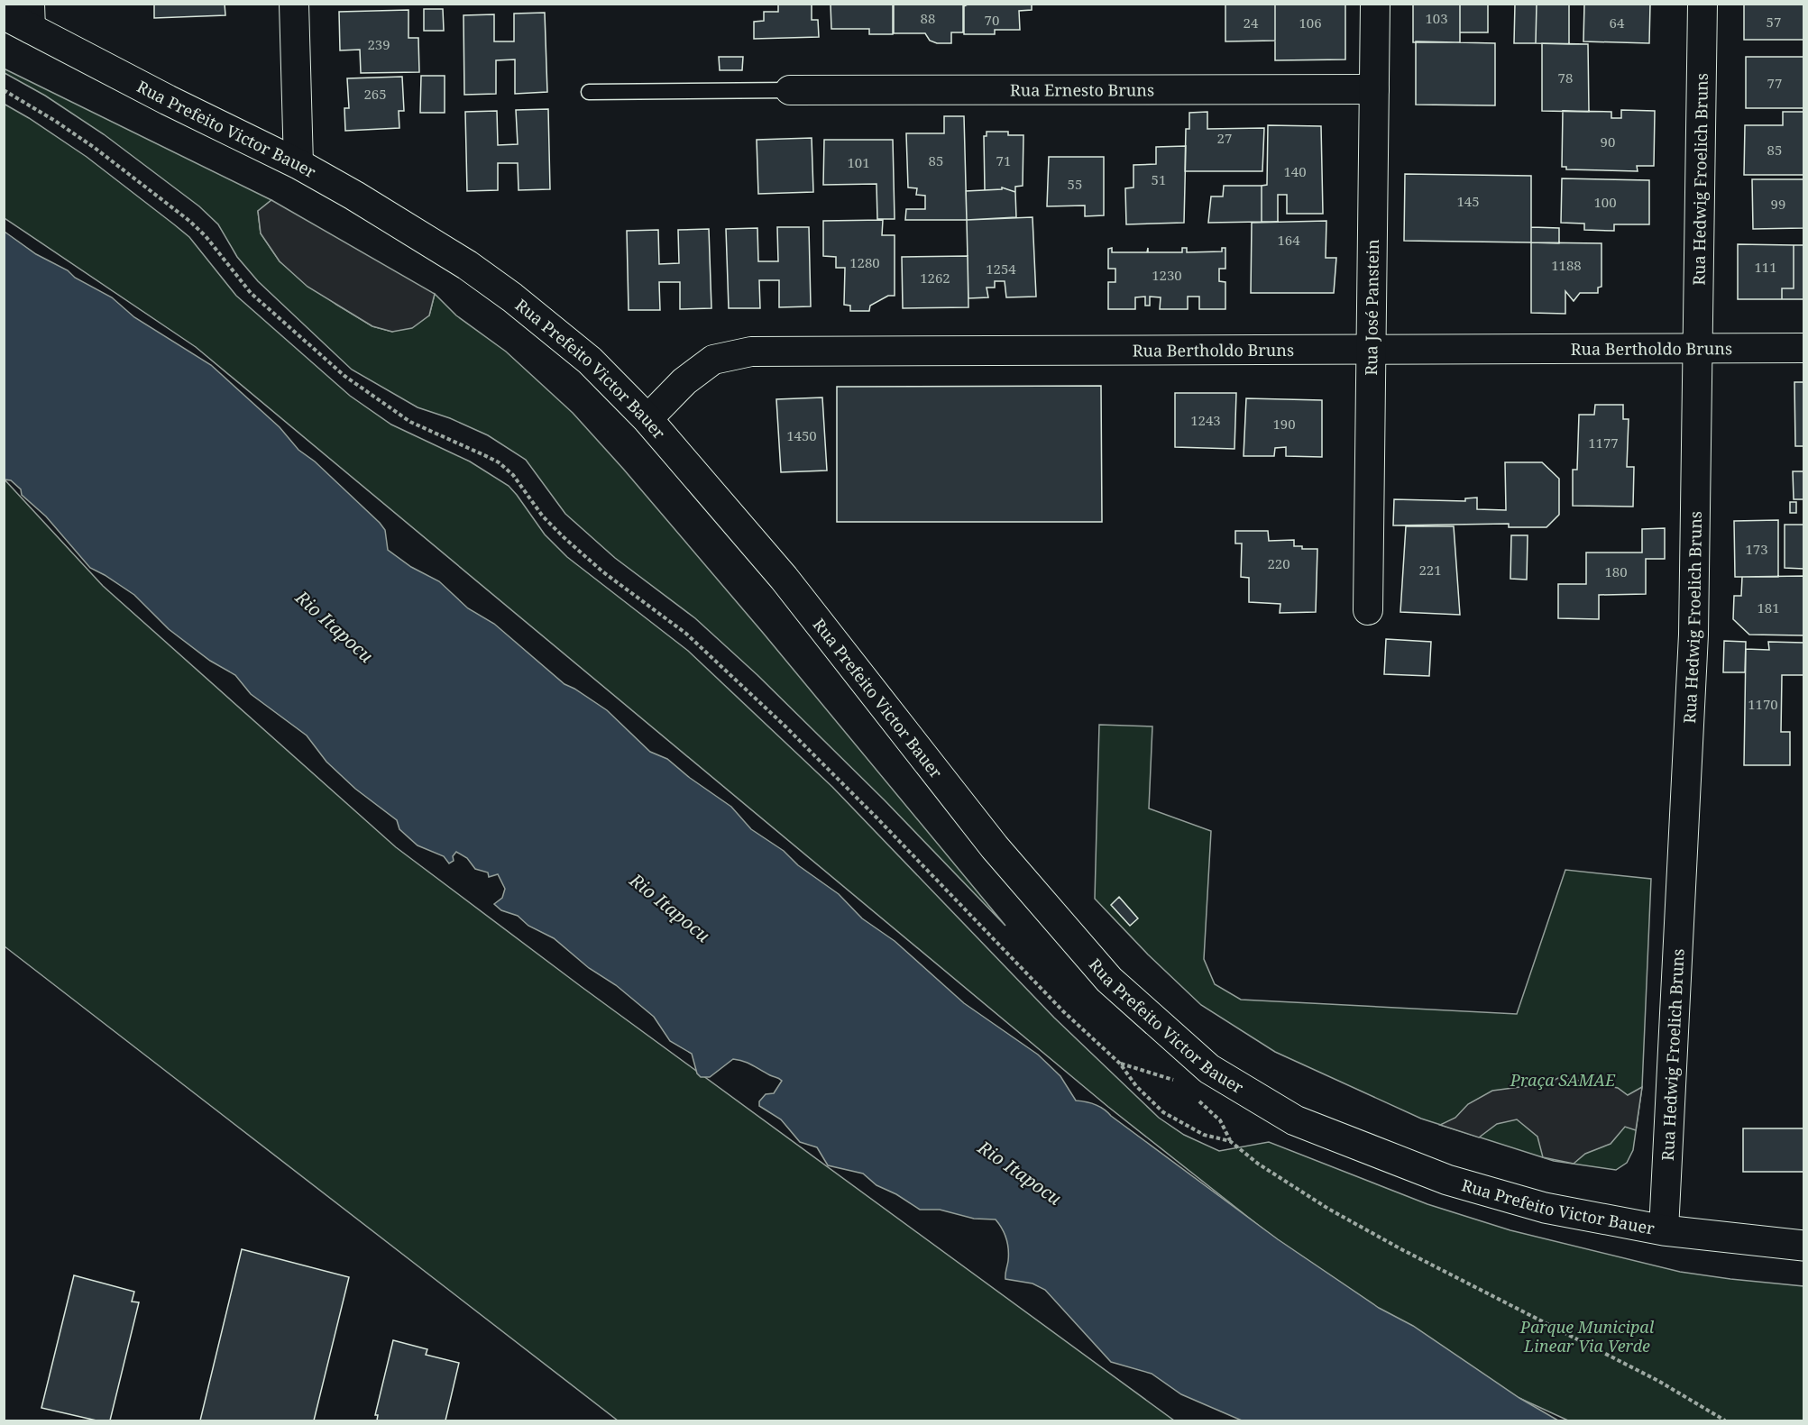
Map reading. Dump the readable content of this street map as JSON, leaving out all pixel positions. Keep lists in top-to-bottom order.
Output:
{
  "streets": {
    "main road": ["Rua Prefeito Victor Bauer"],
    "street": [
      "Rua Ernesto Bruns",
      "Rua Hedwig Froelich Bruns",
      "Rua José Panstein",
      "Rua Bertholdo Bruns"
    ]
  },
  "crossings": [
    ["Rua Ernesto Bruns", "Rua José Panstein"],
    ["Rua Prefeito Victor Bauer", "Rua Hedwig Froelich Bruns"],
    ["Rua Prefeito Victor Bauer", "Rua Bertholdo Bruns"],
    ["Rua Hedwig Froelich Bruns", "Rua Bertholdo Bruns"],
    ["Rua José Panstein", "Rua Bertholdo Bruns"]
  ],
  "water": ["Rio Itapocu"],
  "parks": ["Praça SAMAE", "Parque Municipal Linear Via Verde"],
  "house_numbers": [
    "88",
    "103",
    "70",
    "57",
    "24",
    "106",
    "64",
    "239",
    "78",
    "77",
    "265",
    "27",
    "90",
    "85",
    "85",
    "71",
    "101",
    "140",
    "51",
    "55",
    "145",
    "100",
    "99",
    "164",
    "1280",
    "1188",
    "111",
    "1254",
    "1230",
    "1262",
    "1243",
    "190",
    "1450",
    "1177",
    "173",
    "220",
    "221",
    "180",
    "181",
    "1170"
  ]
}
